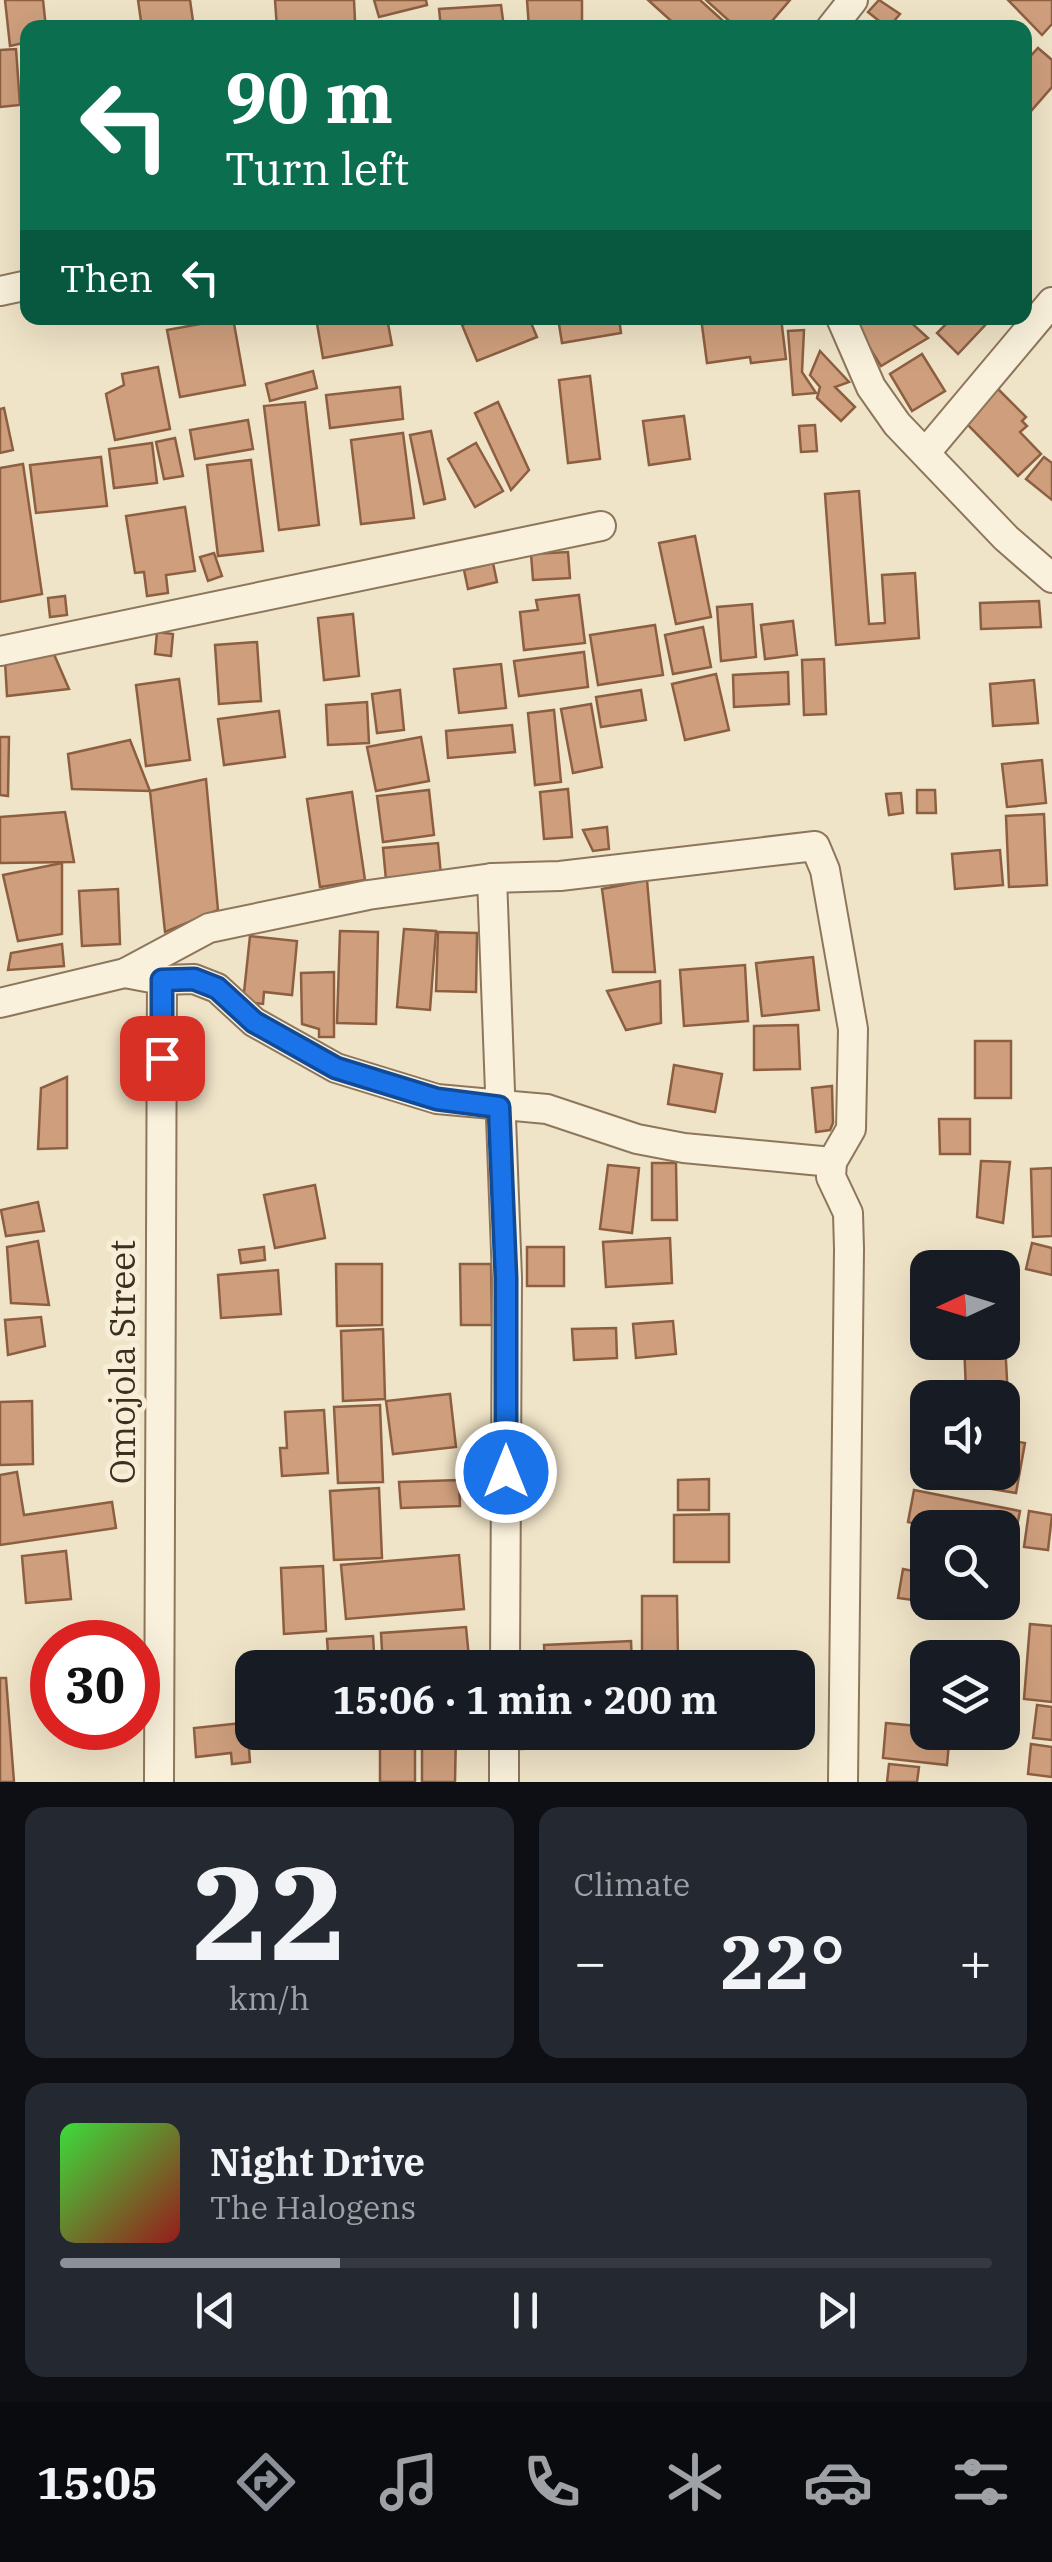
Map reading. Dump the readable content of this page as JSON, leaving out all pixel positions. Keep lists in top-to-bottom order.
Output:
{
  "streets": {
    "street": ["Omojola Street"]
  },
  "north": "left",
  "page": {
    "turn": ["90 m", "Turn left"],
    "then": "Then",
    "limit": "30",
    "trip": "15:06 · 1 min · 200 m",
    "tile": [
      ["22", "km/h"],
      "Climate"
    ],
    "heat": ["−", "22°", "+"],
    "song": ["Night Drive", "The Halogens"],
    "tabs": "15:05"
  }
}
